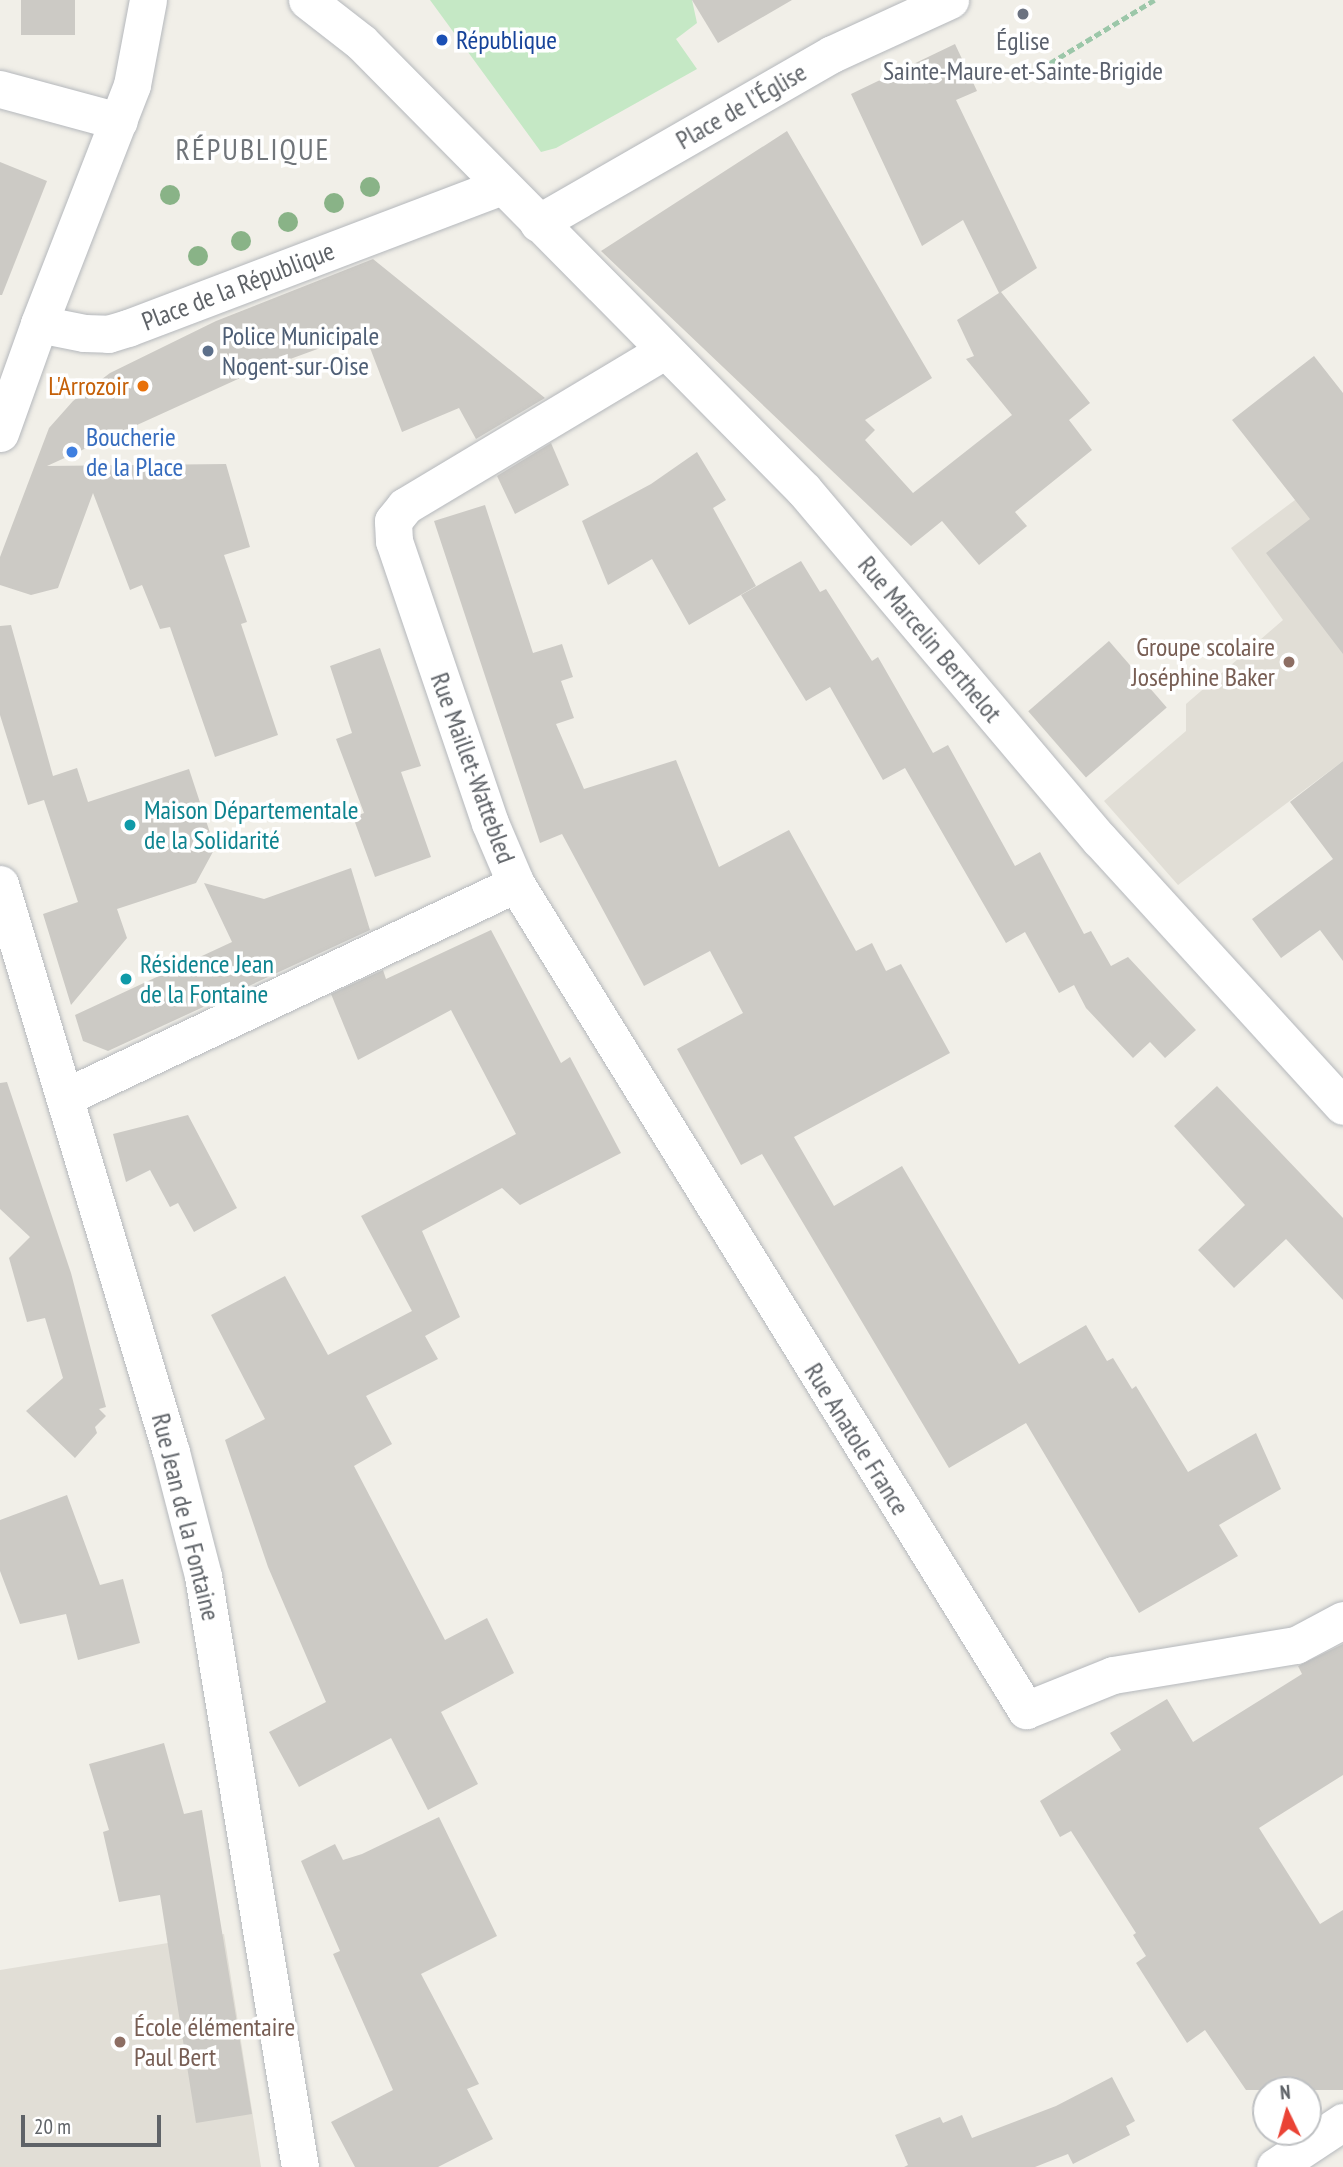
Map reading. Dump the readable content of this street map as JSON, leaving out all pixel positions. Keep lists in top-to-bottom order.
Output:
{
  "streets": {
    "street": [
      "Place de l'Église",
      "Place de la République",
      "Rue Marcelin Berthelot",
      "Rue Maillet-Wattebled",
      "Rue Anatole France",
      "Rue Jean de la Fontaine"
    ]
  },
  "crossings": [
    ["Place de l'Église", "Rue Marcelin Berthelot"],
    ["Place de la République", "Rue Marcelin Berthelot"],
    ["Rue Marcelin Berthelot", "Rue Maillet-Wattebled"],
    ["Rue Maillet-Wattebled", "Rue Anatole France"],
    ["Rue Maillet-Wattebled", "Rue Jean de la Fontaine"]
  ],
  "districts": ["RÉPUBLIQUE"],
  "places": [
    "Église Sainte-Maure-et-Sainte-Brigide",
    "République",
    "Police Municipale Nogent-sur-Oise",
    "L'Arrozoir",
    "Boucherie de la Place",
    "Groupe scolaire Joséphine Baker",
    "Maison Départementale de la Solidarité",
    "Résidence Jean de la Fontaine",
    "École élémentaire Paul Bert"
  ],
  "scale_bar": "20 m",
  "north": "top"
}
